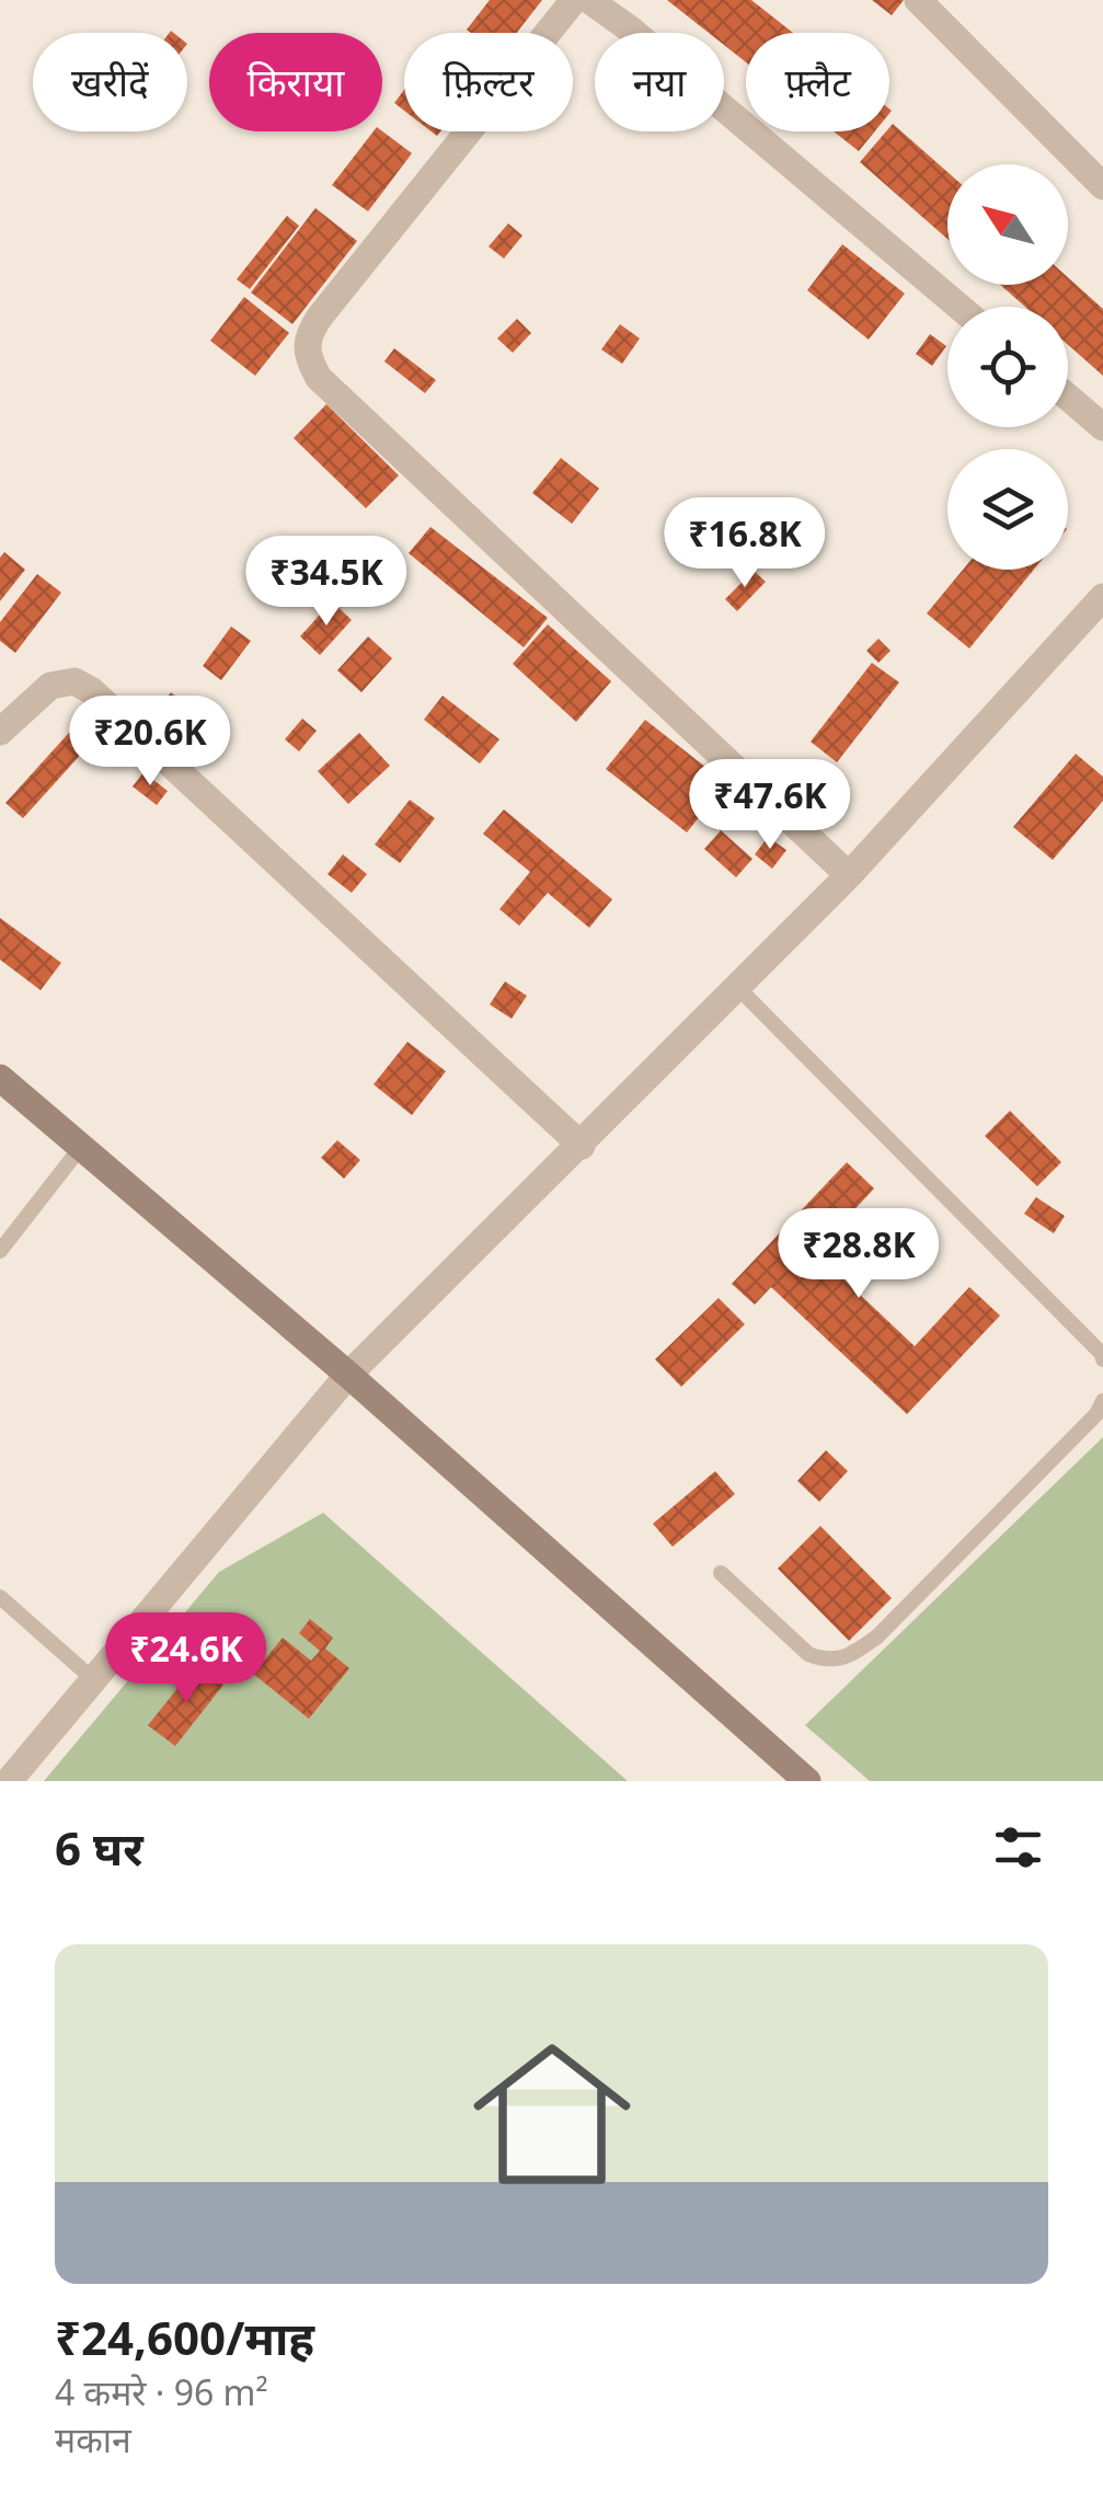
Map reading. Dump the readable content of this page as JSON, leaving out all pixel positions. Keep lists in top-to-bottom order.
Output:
{
  "north": "top left",
  "page": {
    "chip": [
      "खरीदें",
      "किराया",
      "फ़िल्टर",
      "नया",
      "फ़्लैट"
    ],
    "price": [
      "₹16.8K",
      "₹34.5K",
      "₹20.6K",
      "₹47.6K",
      "₹28.8K",
      "₹24.6K"
    ],
    "heading": "6 घर",
    "list": [
      {
        "name": "₹24,600/माह",
        "note": "4 कमरे · 96 m² · मकान"
      }
    ]
  }
}
